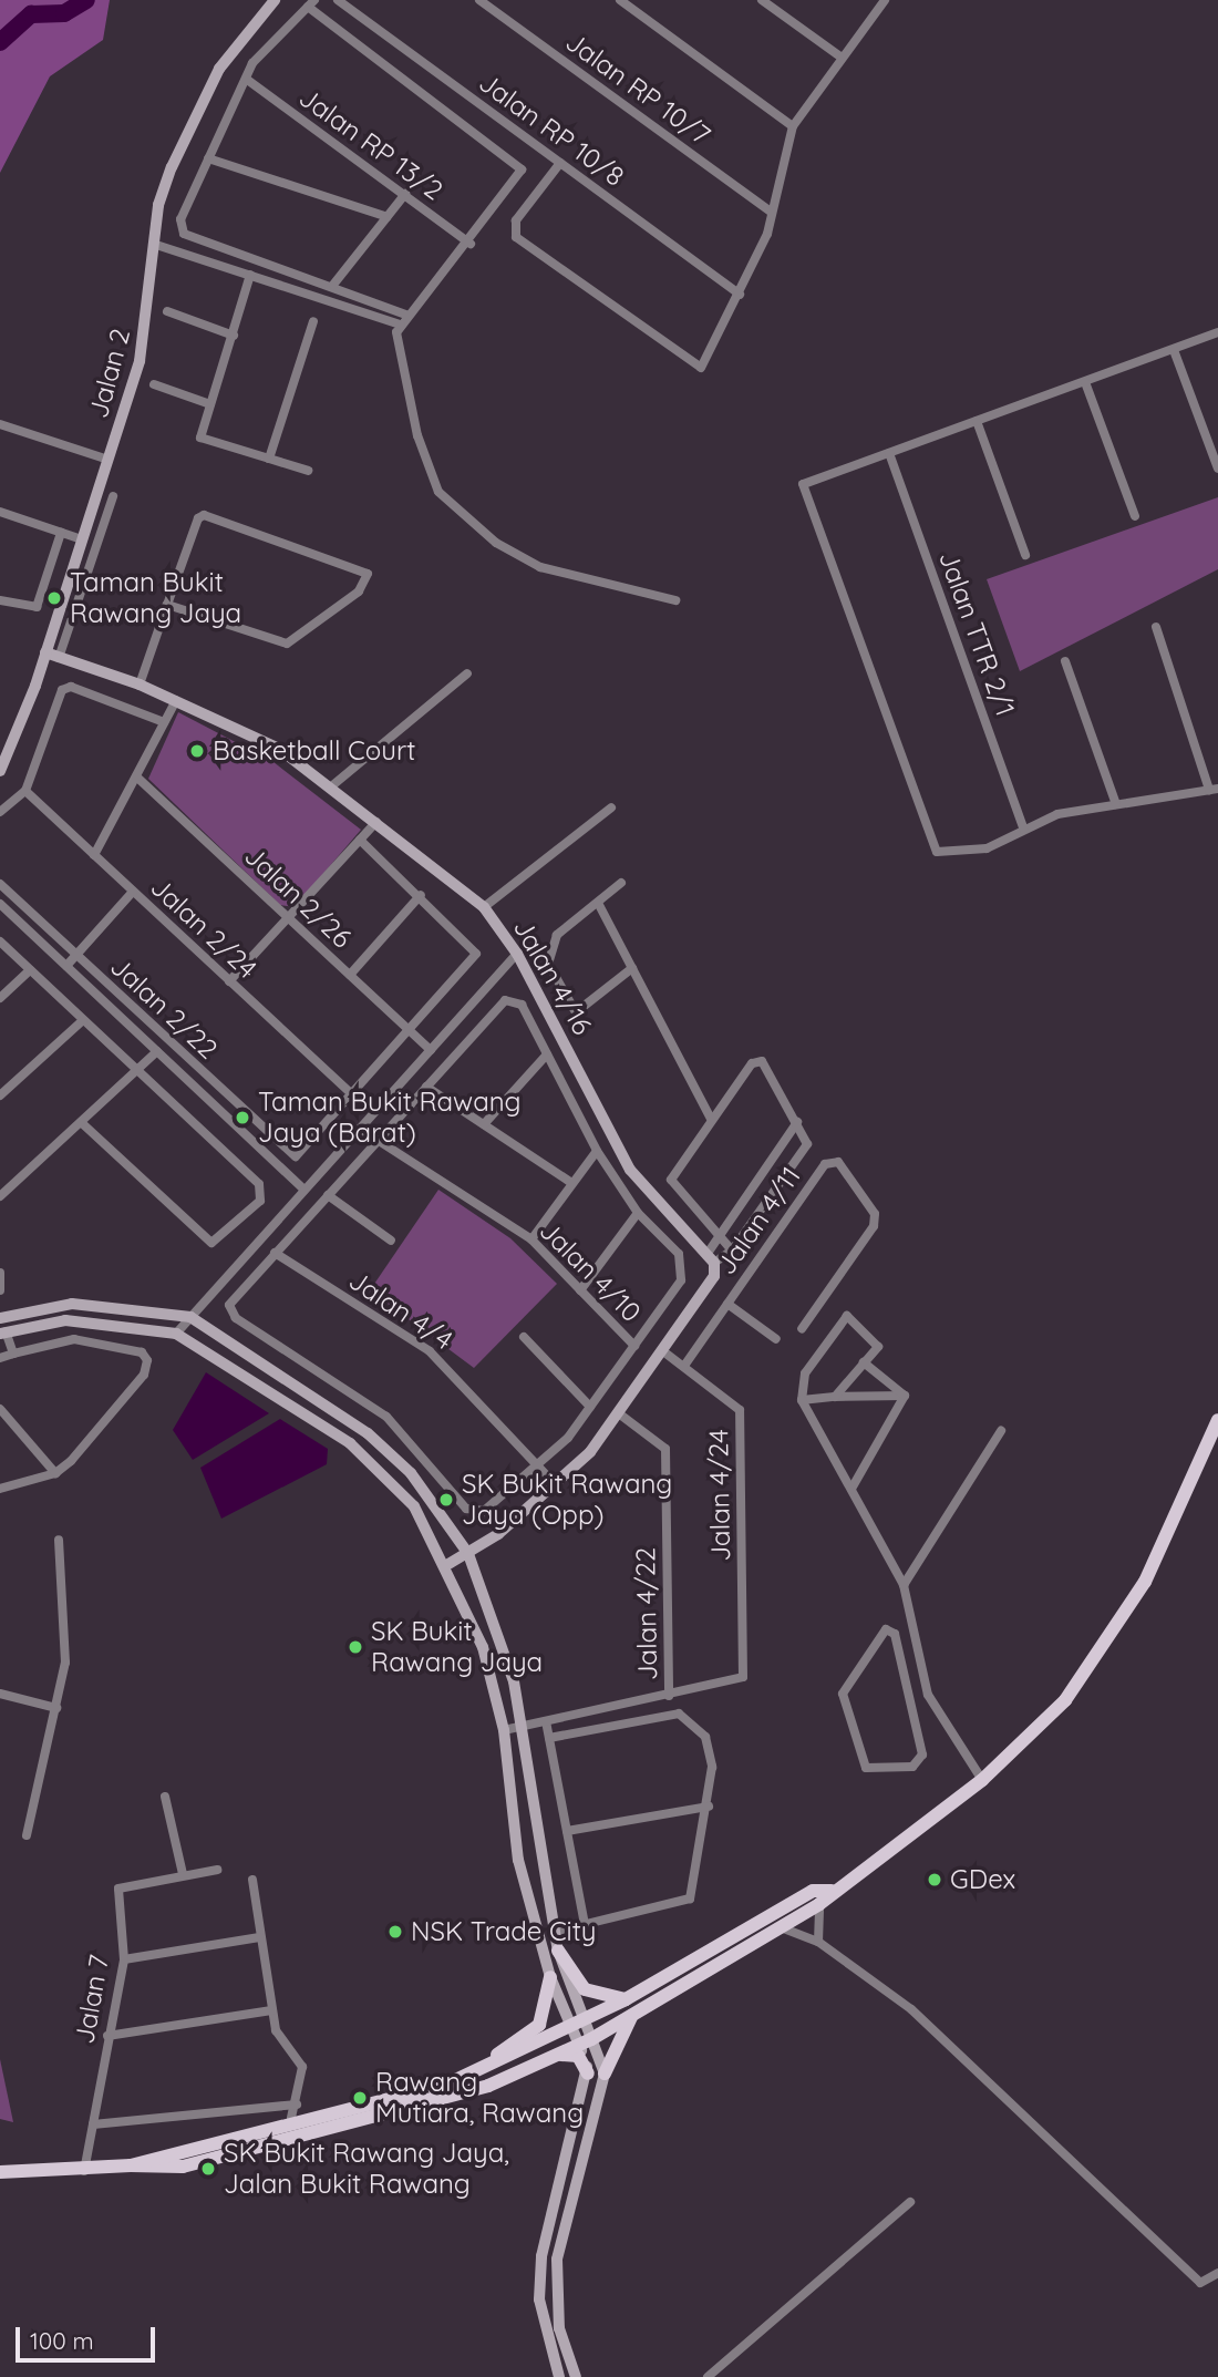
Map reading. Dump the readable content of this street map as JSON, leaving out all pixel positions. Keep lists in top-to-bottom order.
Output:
{
  "streets": {
    "street": [
      "Jalan RP 10/7",
      "Jalan RP 10/8",
      "Jalan RP 13/2",
      "Jalan 2",
      "Jalan TTR 2/1",
      "Jalan 2/26",
      "Jalan 2/24",
      "Jalan 4/16",
      "Jalan 2/22",
      "Jalan 4/11",
      "Jalan 4/10",
      "Jalan 4/4",
      "Jalan 4/24",
      "Jalan 4/22",
      "Jalan 7"
    ]
  },
  "crossings": [
    ["Jalan 2", "Jalan 4/16"],
    ["Jalan 2/24", "Jalan 2/22"],
    ["Jalan 4/11", "Jalan 4/24"],
    ["Jalan 4/24", "Jalan 4/22"]
  ],
  "places": [
    "Taman Bukit Rawang Jaya",
    "Basketball Court",
    "Taman Bukit Rawang Jaya (Barat)",
    "SK Bukit Rawang Jaya (Opp)",
    "SK Bukit Rawang Jaya",
    "GDex",
    "NSK Trade City",
    "Rawang Mutiara, Rawang",
    "SK Bukit Rawang Jaya, Jalan Bukit Rawang"
  ],
  "scale_bar": "100 m"
}
